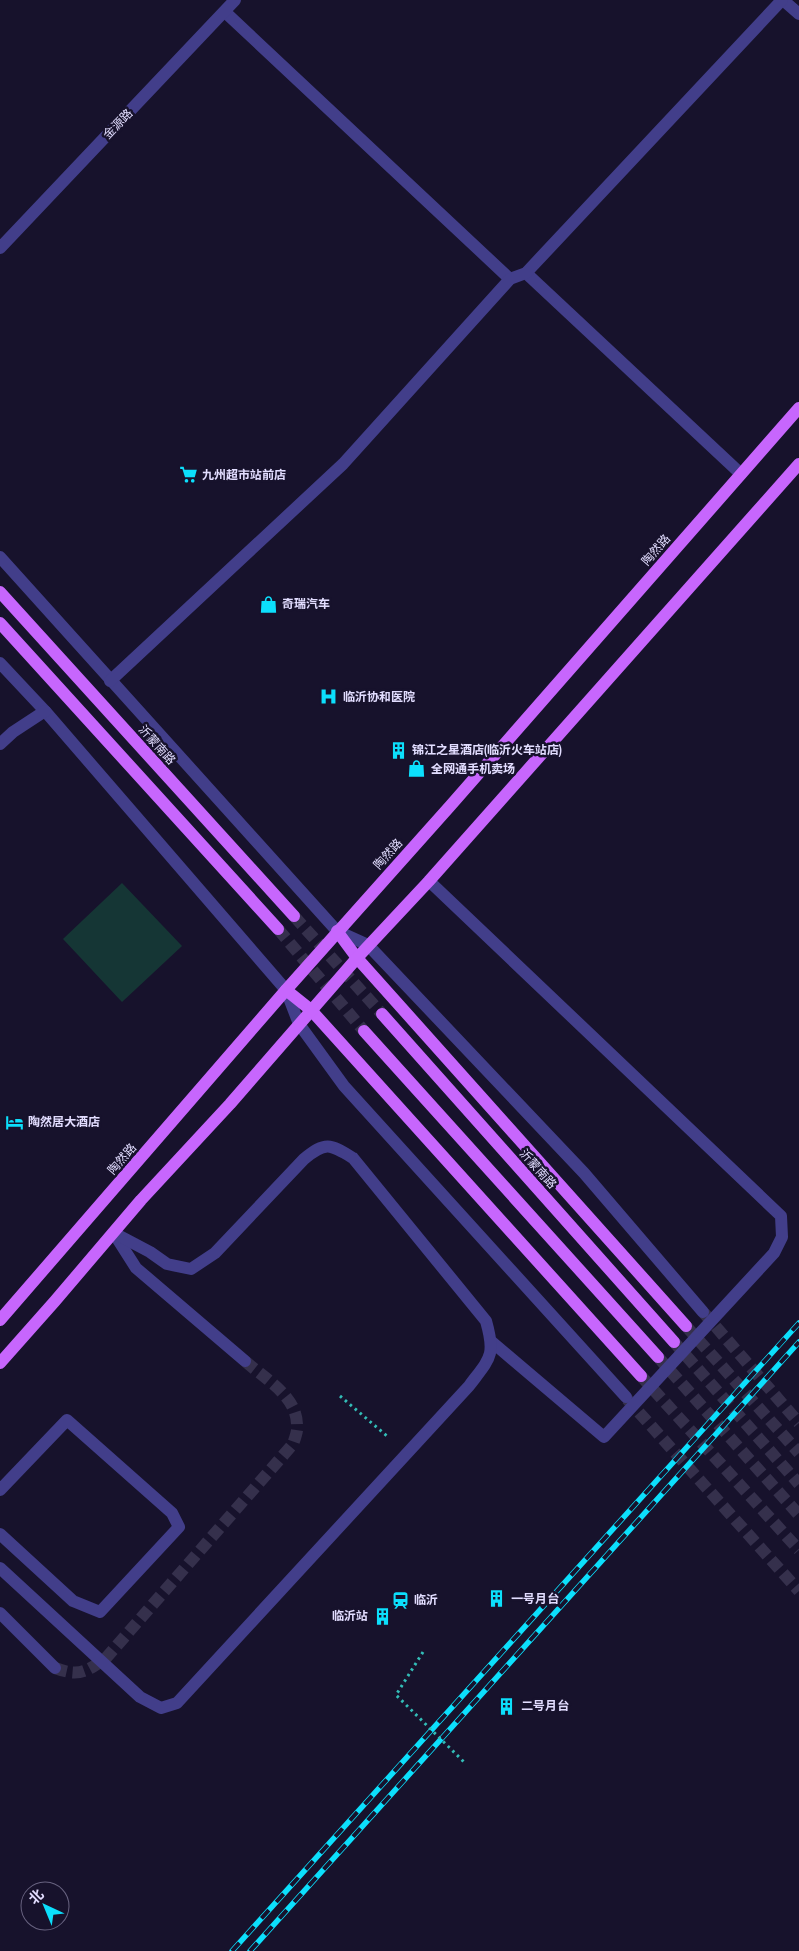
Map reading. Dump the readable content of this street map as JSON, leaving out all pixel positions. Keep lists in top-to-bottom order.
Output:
{
  "streets": {
    "main road": ["陶然路", "沂蒙南路"],
    "street": ["金源路"]
  },
  "places": {
    "supermarket": ["九州超市站前店"],
    "shop": ["奇瑞汽车", "全网通手机卖场"],
    "hospital": ["临沂协和医院"],
    "building": [
      "锦江之星酒店(临沂火车站店)",
      "一号月台",
      "临沂站",
      "二号月台"
    ],
    "hotel": ["陶然居大酒店"],
    "station": ["临沂"]
  },
  "north": "top left"
}
